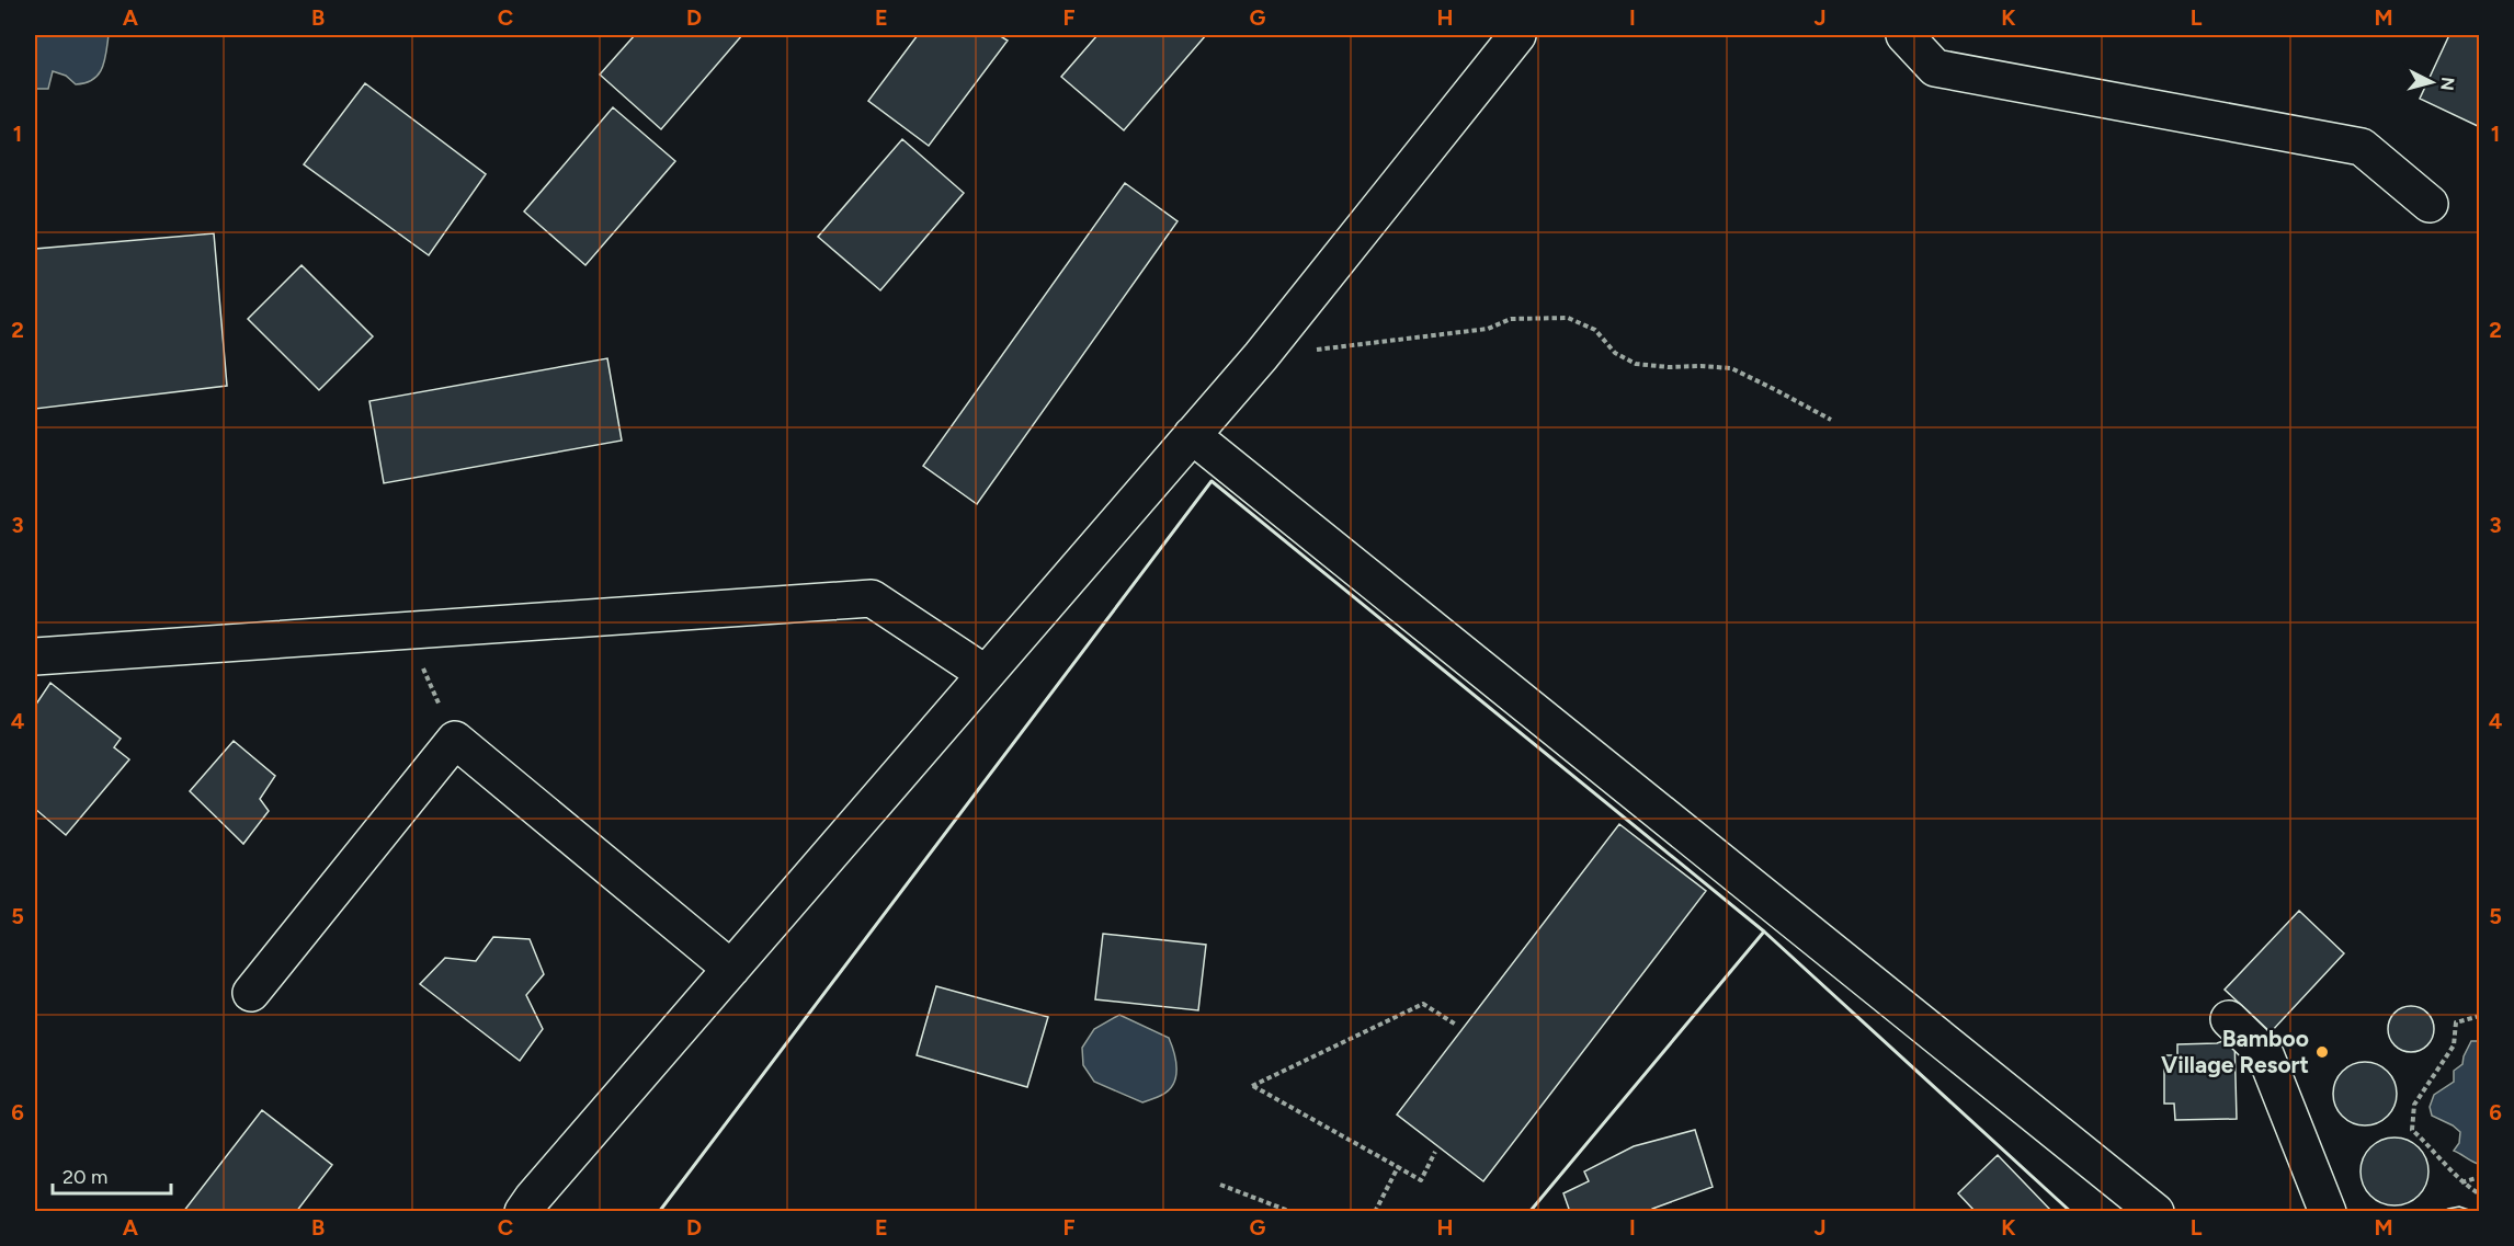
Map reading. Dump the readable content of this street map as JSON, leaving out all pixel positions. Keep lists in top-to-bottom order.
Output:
{
  "places": ["Bamboo Village Resort"],
  "scale_bar": "20 m",
  "north": "right",
  "grid": {
    "columns": [
      "A",
      "B",
      "C",
      "D",
      "E",
      "F",
      "G",
      "H",
      "I",
      "J",
      "K",
      "L",
      "M"
    ],
    "rows": [
      "1",
      "2",
      "3",
      "4",
      "5",
      "6"
    ]
  }
}
